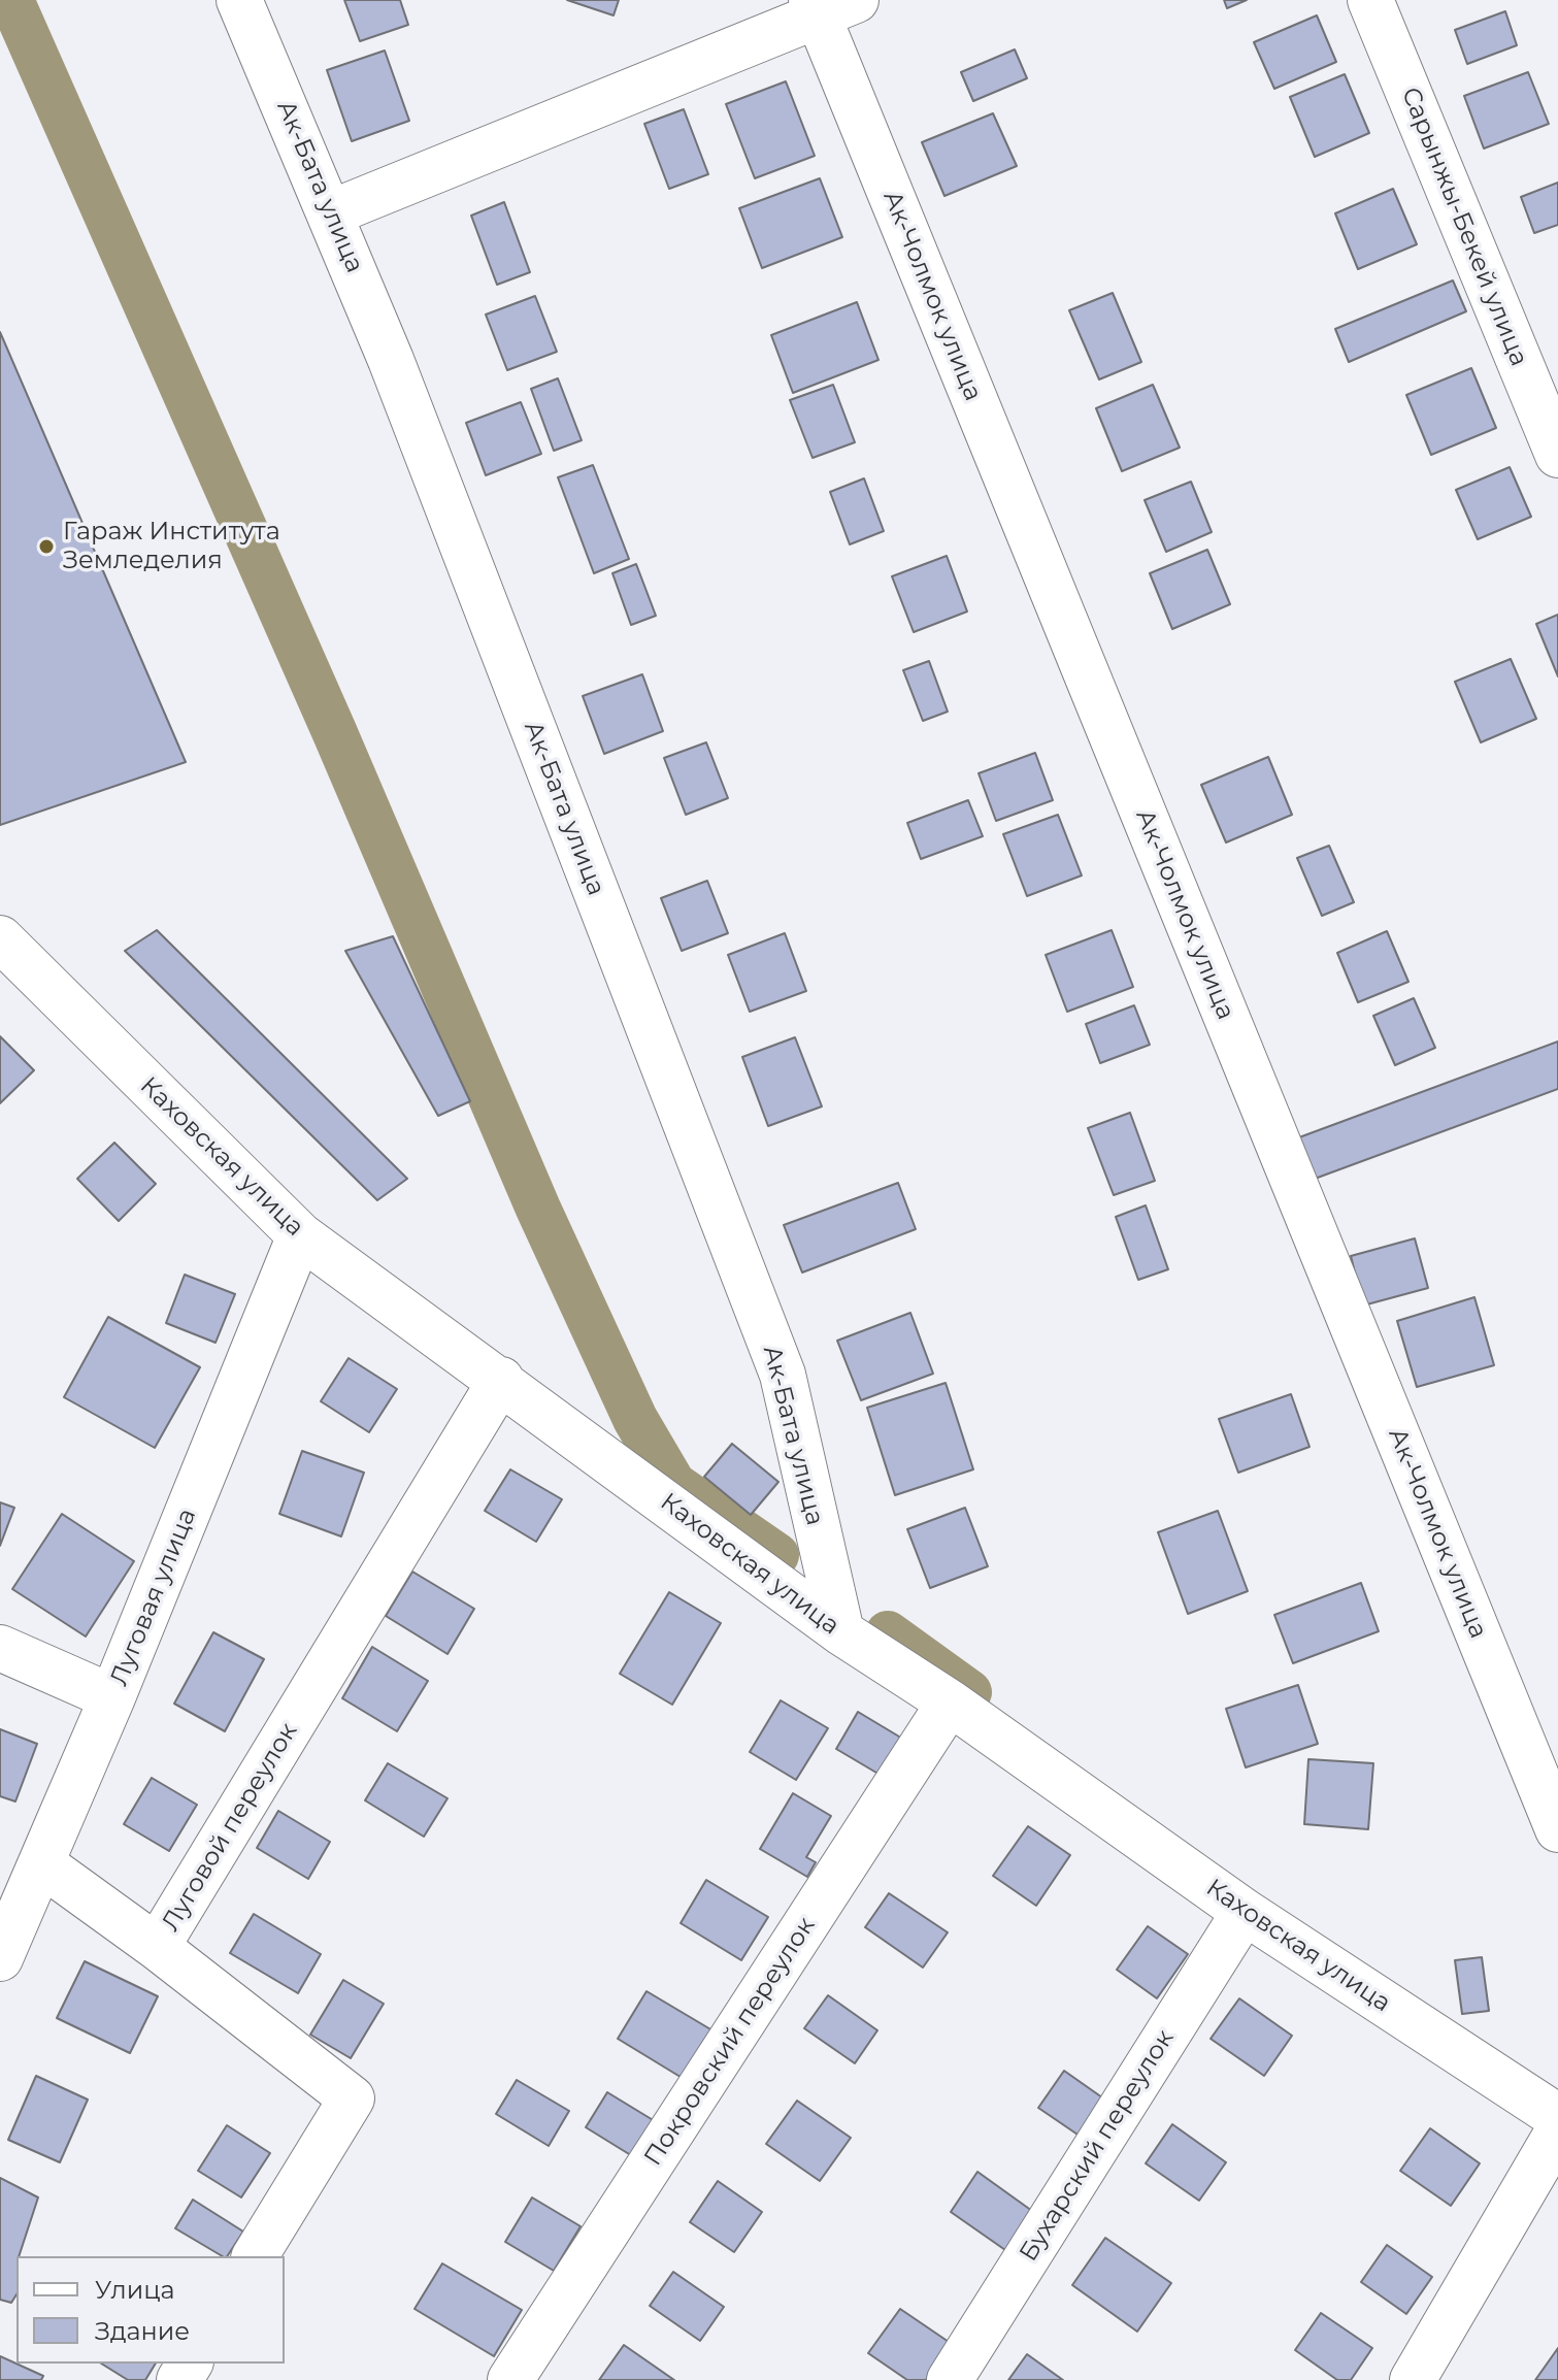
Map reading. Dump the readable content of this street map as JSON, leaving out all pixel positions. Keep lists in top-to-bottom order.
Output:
{
  "streets": {
    "street": [
      "Ак-Бата улица",
      "Сарынжы-Бекей улица",
      "Ак-Чолмок улица",
      "Каховская улица",
      "Луговая улица",
      "Луговой переулок",
      "Покровский переулок",
      "Бухарский переулок"
    ]
  },
  "crossings": [
    ["Ак-Бата улица", "Каховская улица"],
    ["Каховская улица", "Луговая улица"],
    ["Каховская улица", "Луговой переулок"],
    ["Каховская улица", "Покровский переулок"],
    ["Каховская улица", "Бухарский переулок"]
  ],
  "places": ["Гараж Института Земледелия"],
  "legend": ["Улица", "Здание"]
}
